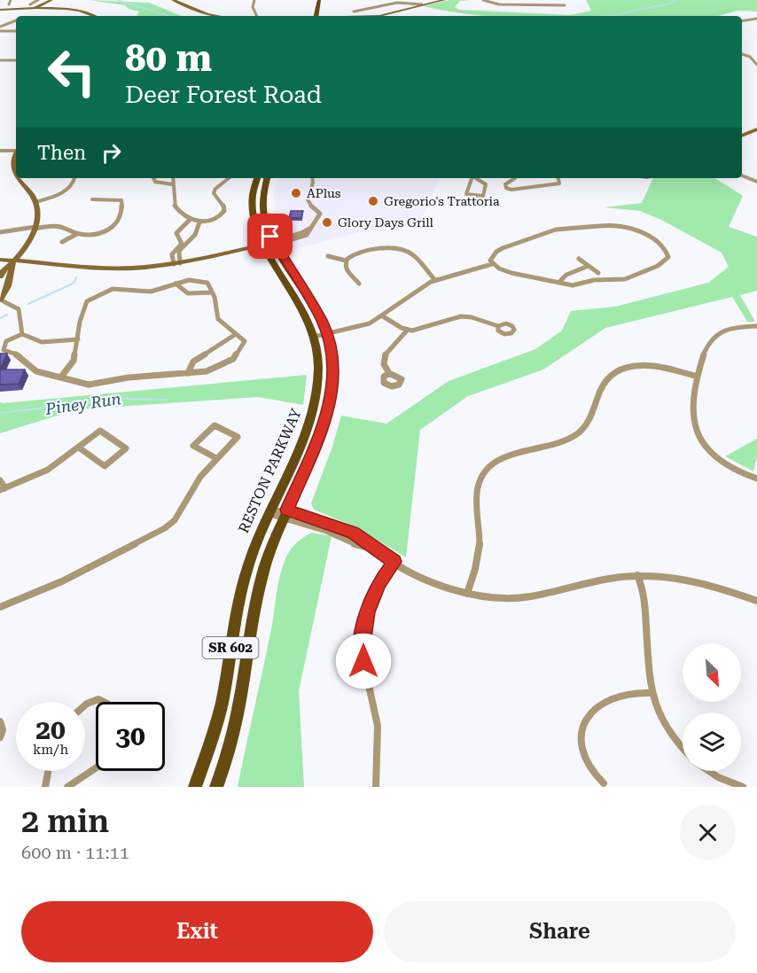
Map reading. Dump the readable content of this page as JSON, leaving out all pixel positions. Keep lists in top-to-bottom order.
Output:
{
  "streets": {
    "main road": ["RESTON PARKWAY", "SR 602"]
  },
  "water": ["Piney Run"],
  "places": ["APlus", "Gregorio's Trattoria", "Glory Days Grill"],
  "north": "bottom right",
  "page": {
    "turn": ["80 m", "Deer Forest Road"],
    "then": "Then",
    "speed": "20 km/h",
    "limit": "30",
    "heading": ["2 min", "600 m · 11:11"],
    "buttons": ["Exit", "Share"]
  }
}
